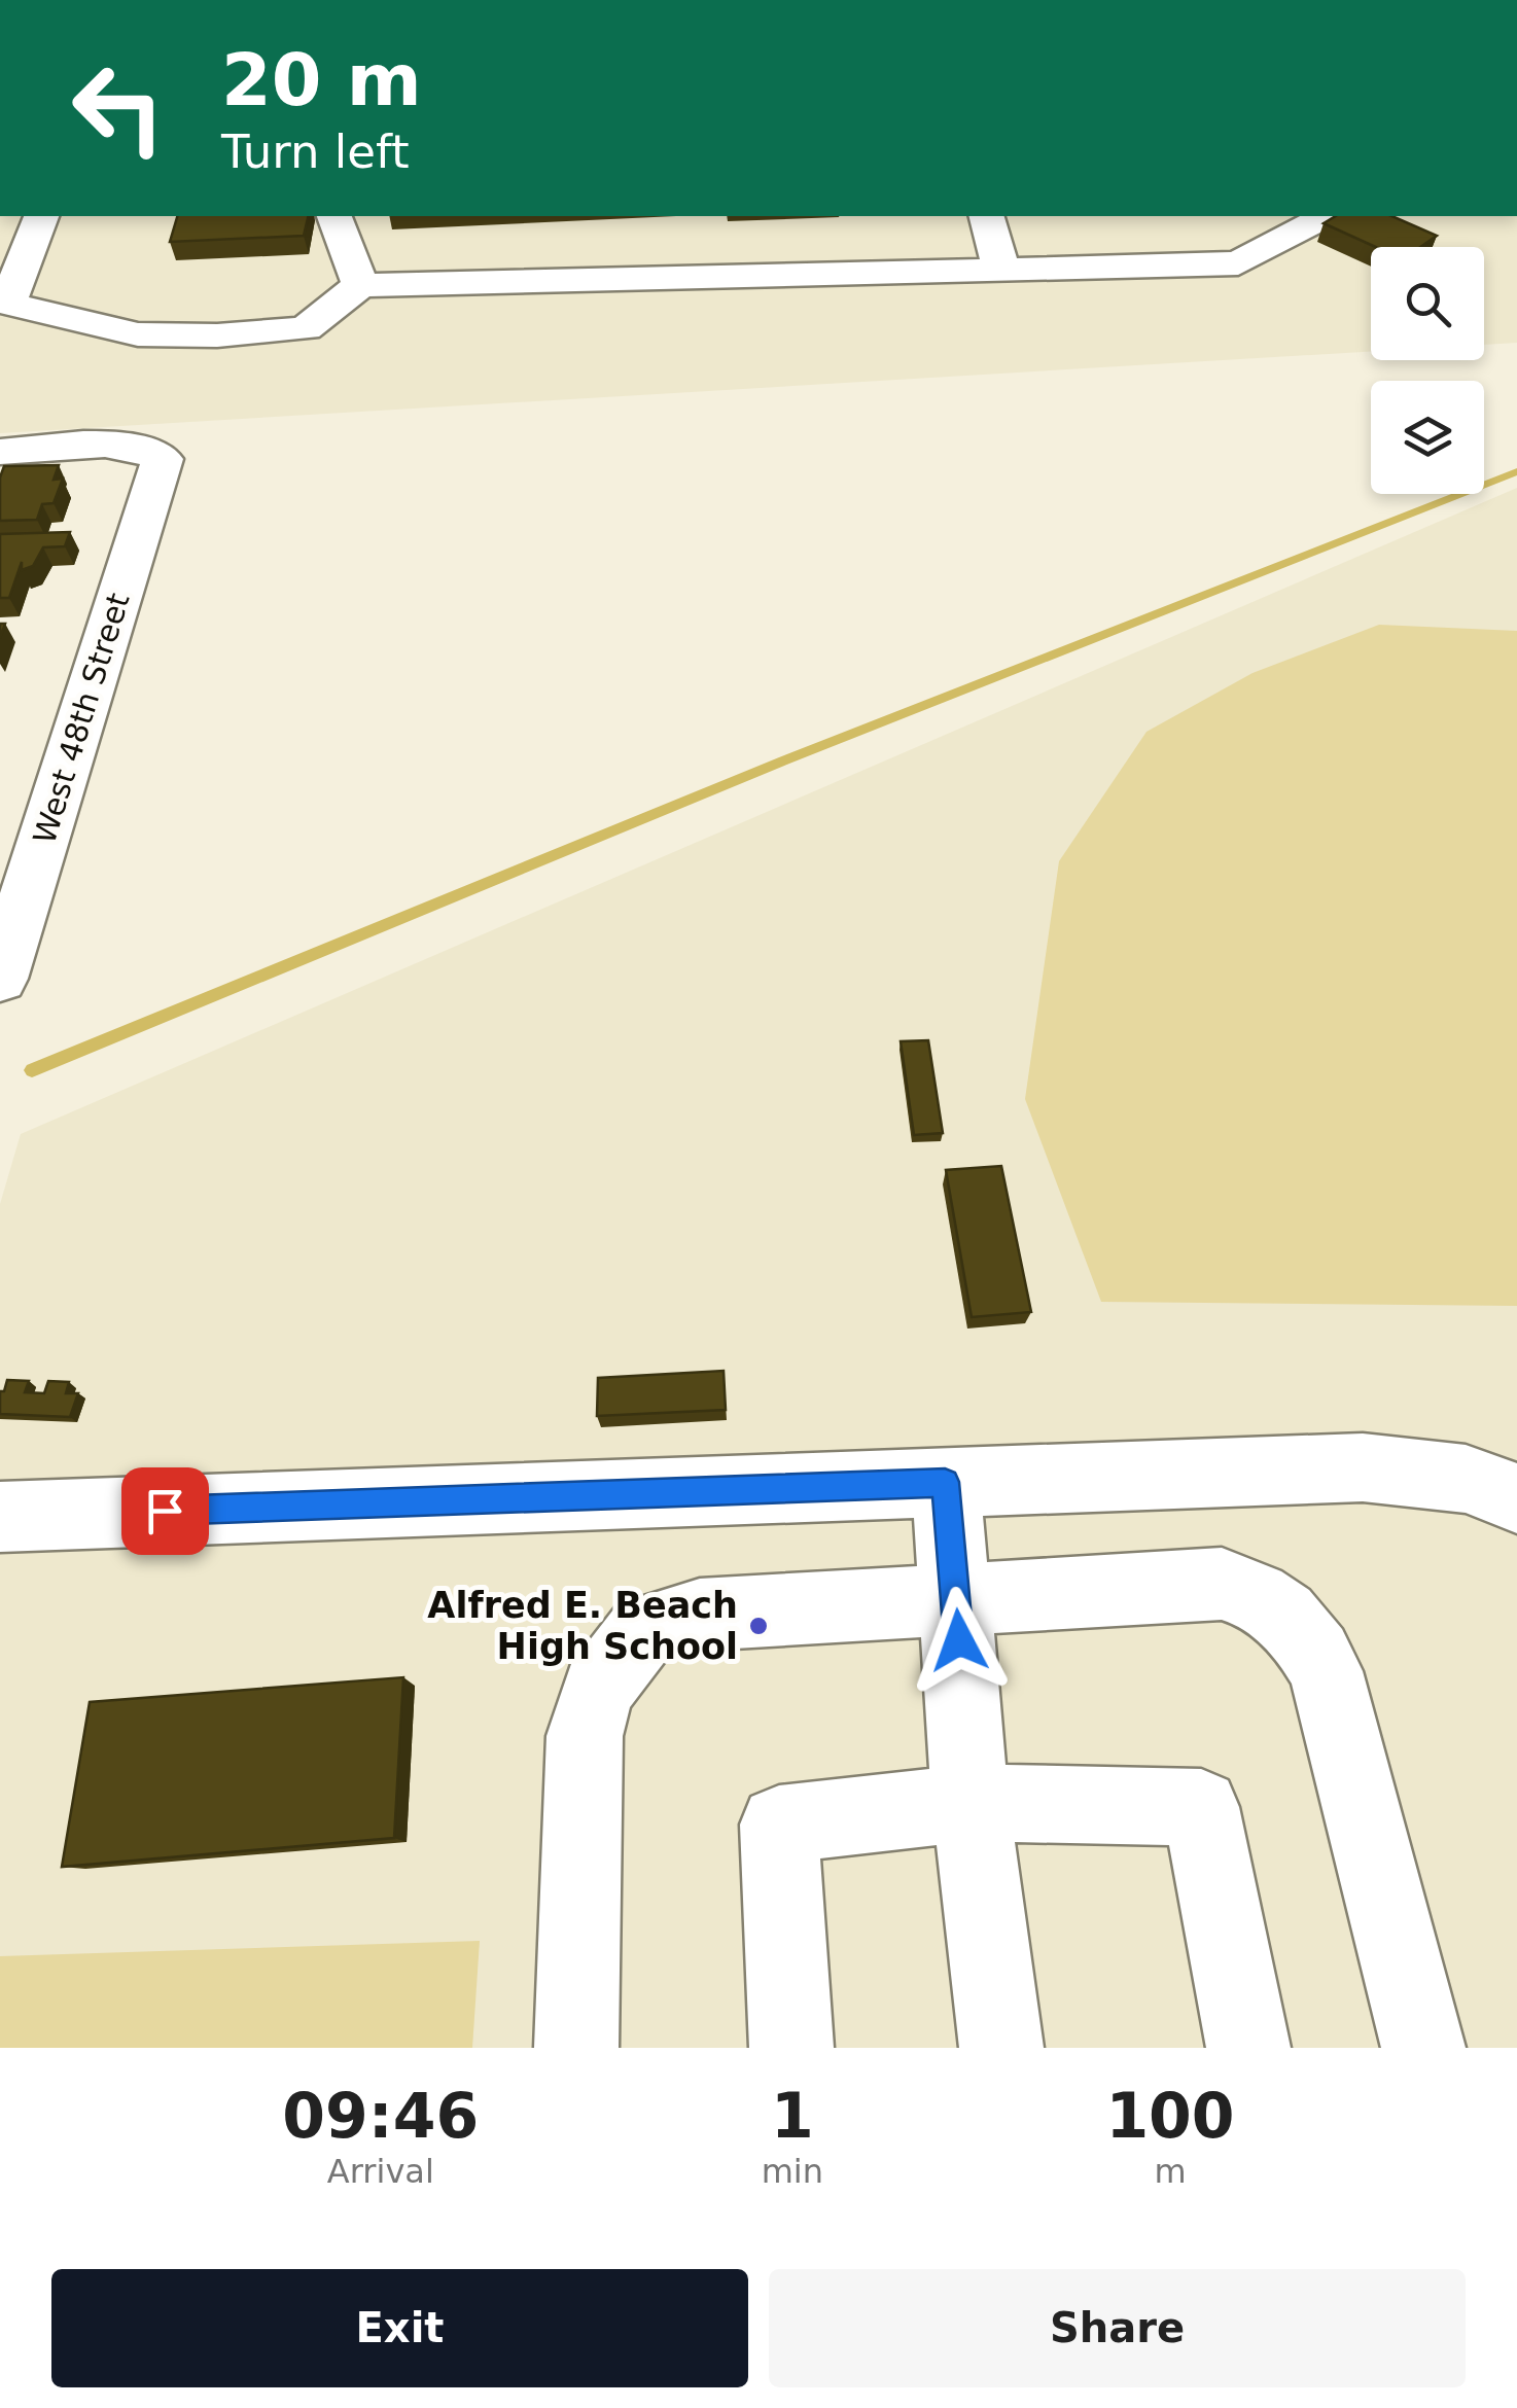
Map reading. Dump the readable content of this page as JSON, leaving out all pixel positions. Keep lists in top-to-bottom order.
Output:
{
  "streets": {
    "street": ["West 48th Street"]
  },
  "places": ["Alfred E. Beach High School"],
  "page": {
    "turn": ["20 m", "Turn left"],
    "eta": [
      "09:46",
      "Arrival",
      "1",
      "min",
      "100",
      "m"
    ],
    "buttons": ["Exit", "Share"]
  }
}
